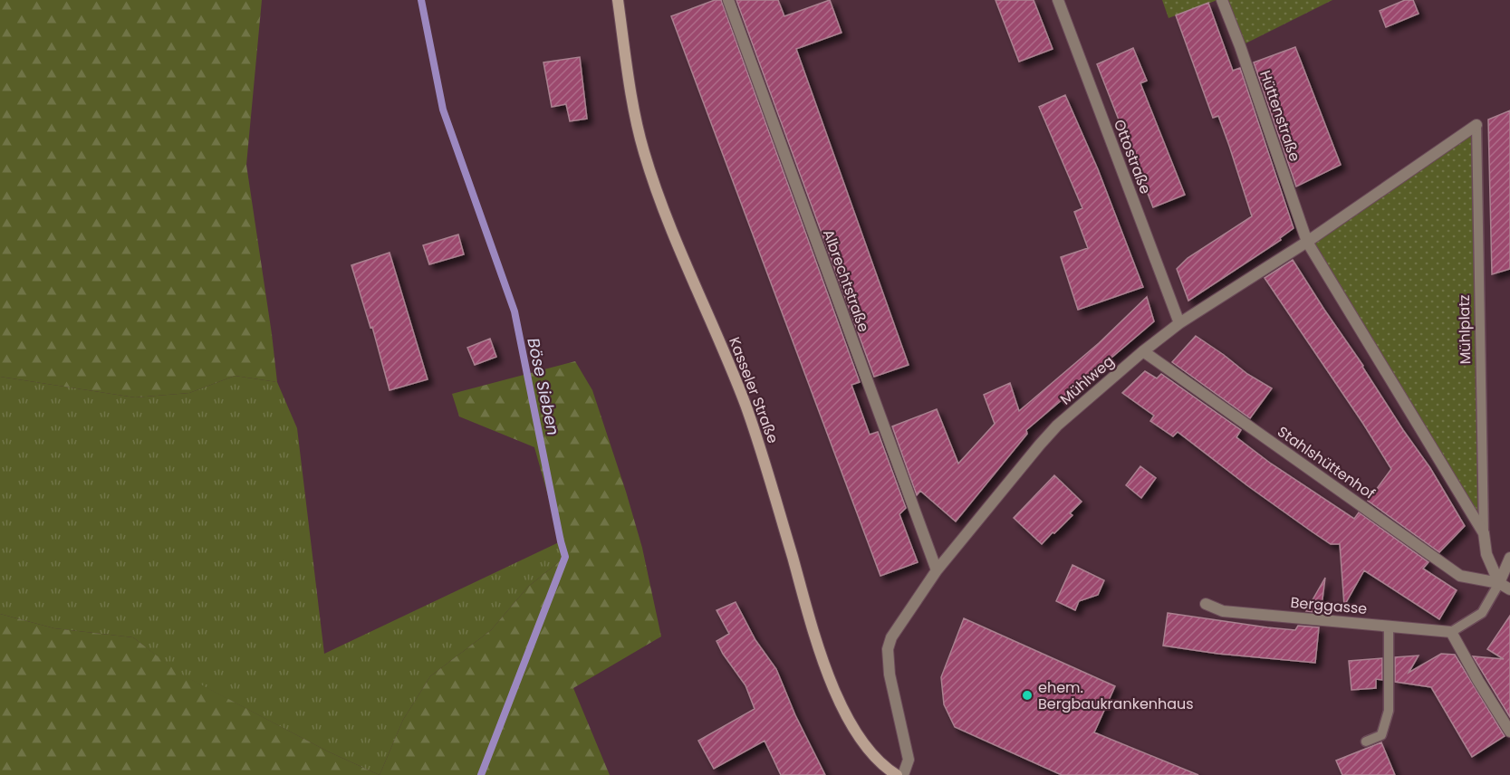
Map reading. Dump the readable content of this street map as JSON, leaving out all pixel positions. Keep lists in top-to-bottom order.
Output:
{
  "streets": {
    "main road": ["Kasseler Straße"],
    "street": [
      "Hüttenstraße",
      "Ottostraße",
      "Albrechtstraße",
      "Mühlplatz",
      "Mühlweg",
      "Stahlshüttenhof",
      "Berggasse"
    ]
  },
  "crossings": [
    ["Hüttenstraße", "Mühlplatz"],
    ["Hüttenstraße", "Mühlweg"],
    ["Ottostraße", "Mühlweg"],
    ["Albrechtstraße", "Mühlweg"],
    ["Mühlplatz", "Mühlweg"],
    ["Mühlplatz", "Stahlshüttenhof"],
    ["Mühlweg", "Stahlshüttenhof"]
  ],
  "water": ["Böse Sieben"],
  "places": ["ehem. Bergbaukrankenhaus"]
}
